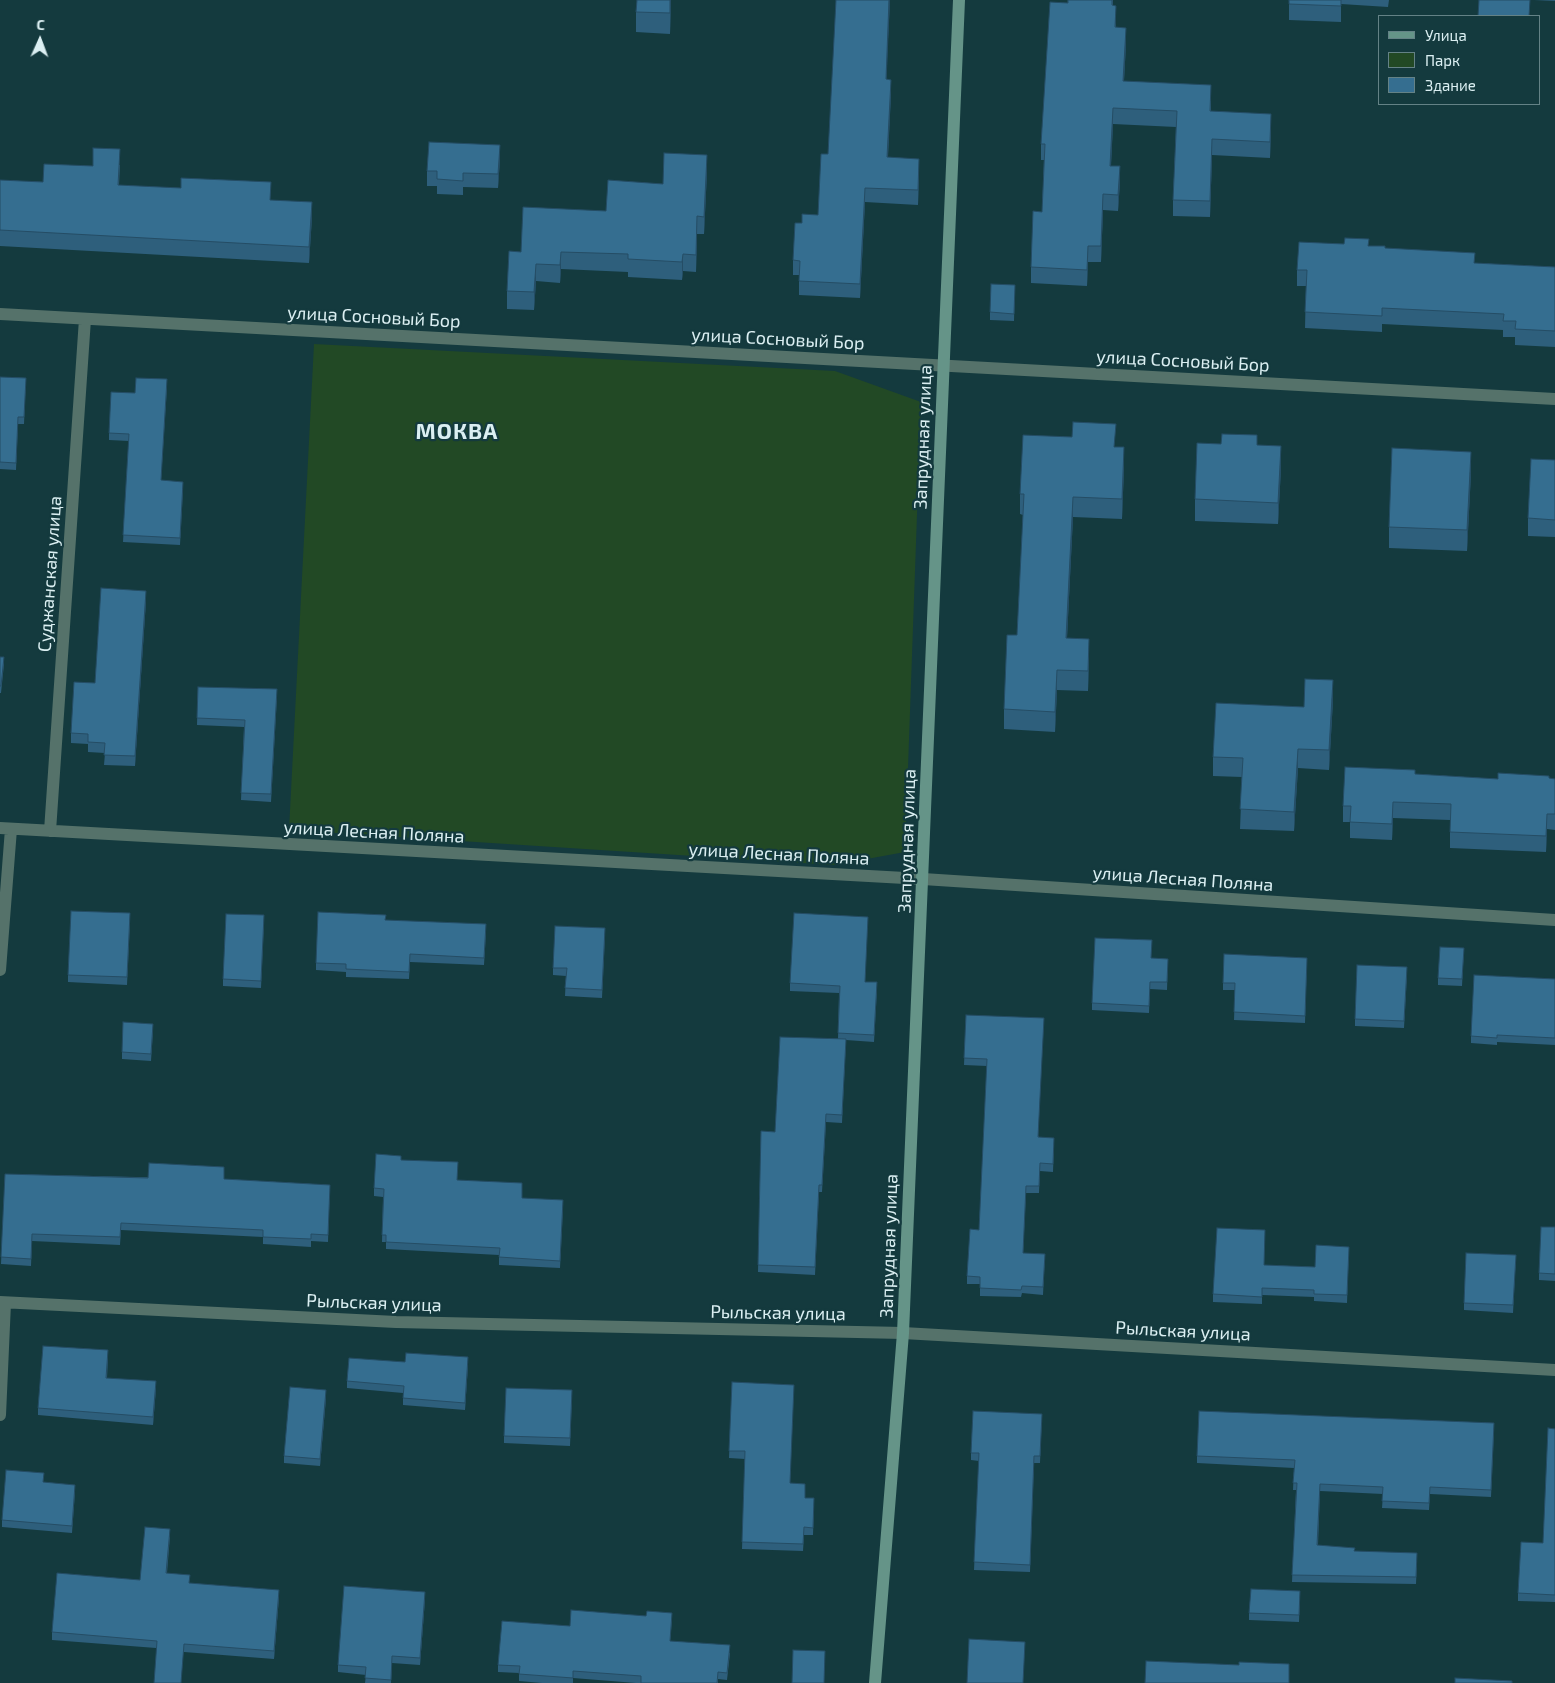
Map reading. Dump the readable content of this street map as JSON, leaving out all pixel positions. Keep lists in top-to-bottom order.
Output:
{
  "streets": {
    "street": [
      "улица Сосновый Бор",
      "Запрудная улица",
      "Суджанская улица",
      "улица Лесная Поляна",
      "Рыльская улица"
    ]
  },
  "crossings": [
    ["улица Сосновый Бор", "Запрудная улица"],
    ["улица Сосновый Бор", "Суджанская улица"],
    ["Запрудная улица", "улица Лесная Поляна"],
    ["Запрудная улица", "Рыльская улица"],
    ["Суджанская улица", "улица Лесная Поляна"]
  ],
  "districts": ["МОКВА"],
  "legend": ["Улица", "Парк", "Здание"],
  "north": "top"
}
